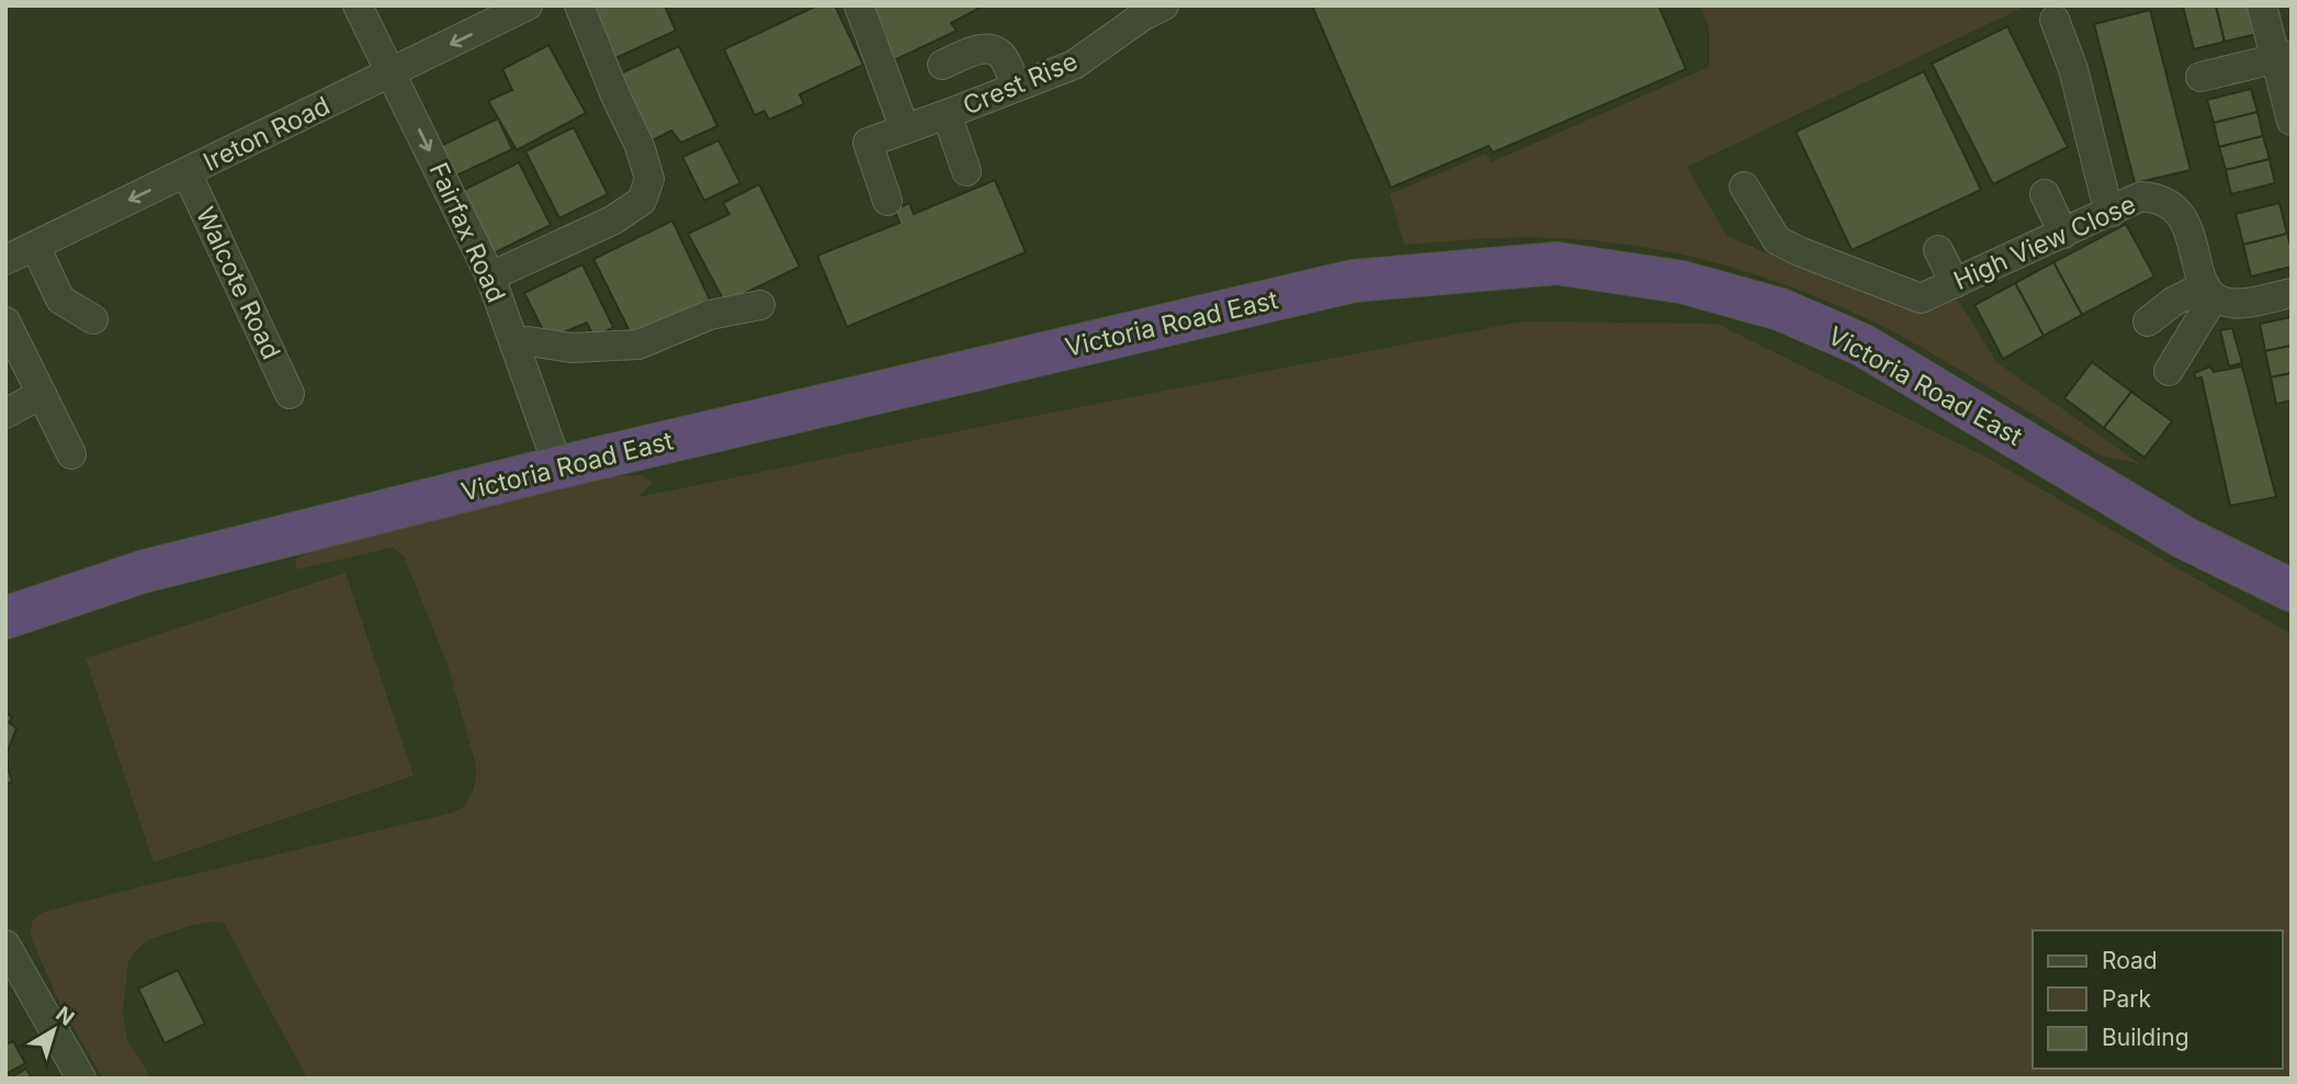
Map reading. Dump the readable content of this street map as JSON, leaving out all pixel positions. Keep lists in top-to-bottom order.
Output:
{
  "streets": {
    "highway": ["Victoria Road East"],
    "street": [
      "Crest Rise",
      "Ireton Road",
      "Fairfax Road",
      "High View Close",
      "Walcote Road"
    ]
  },
  "crossings": [
    ["Ireton Road", "Fairfax Road"],
    ["Ireton Road", "Walcote Road"],
    ["Fairfax Road", "Victoria Road East"]
  ],
  "one_way": ["Ireton Road", "Fairfax Road"],
  "legend": ["Road", "Park", "Building"],
  "north": "top right"
}
